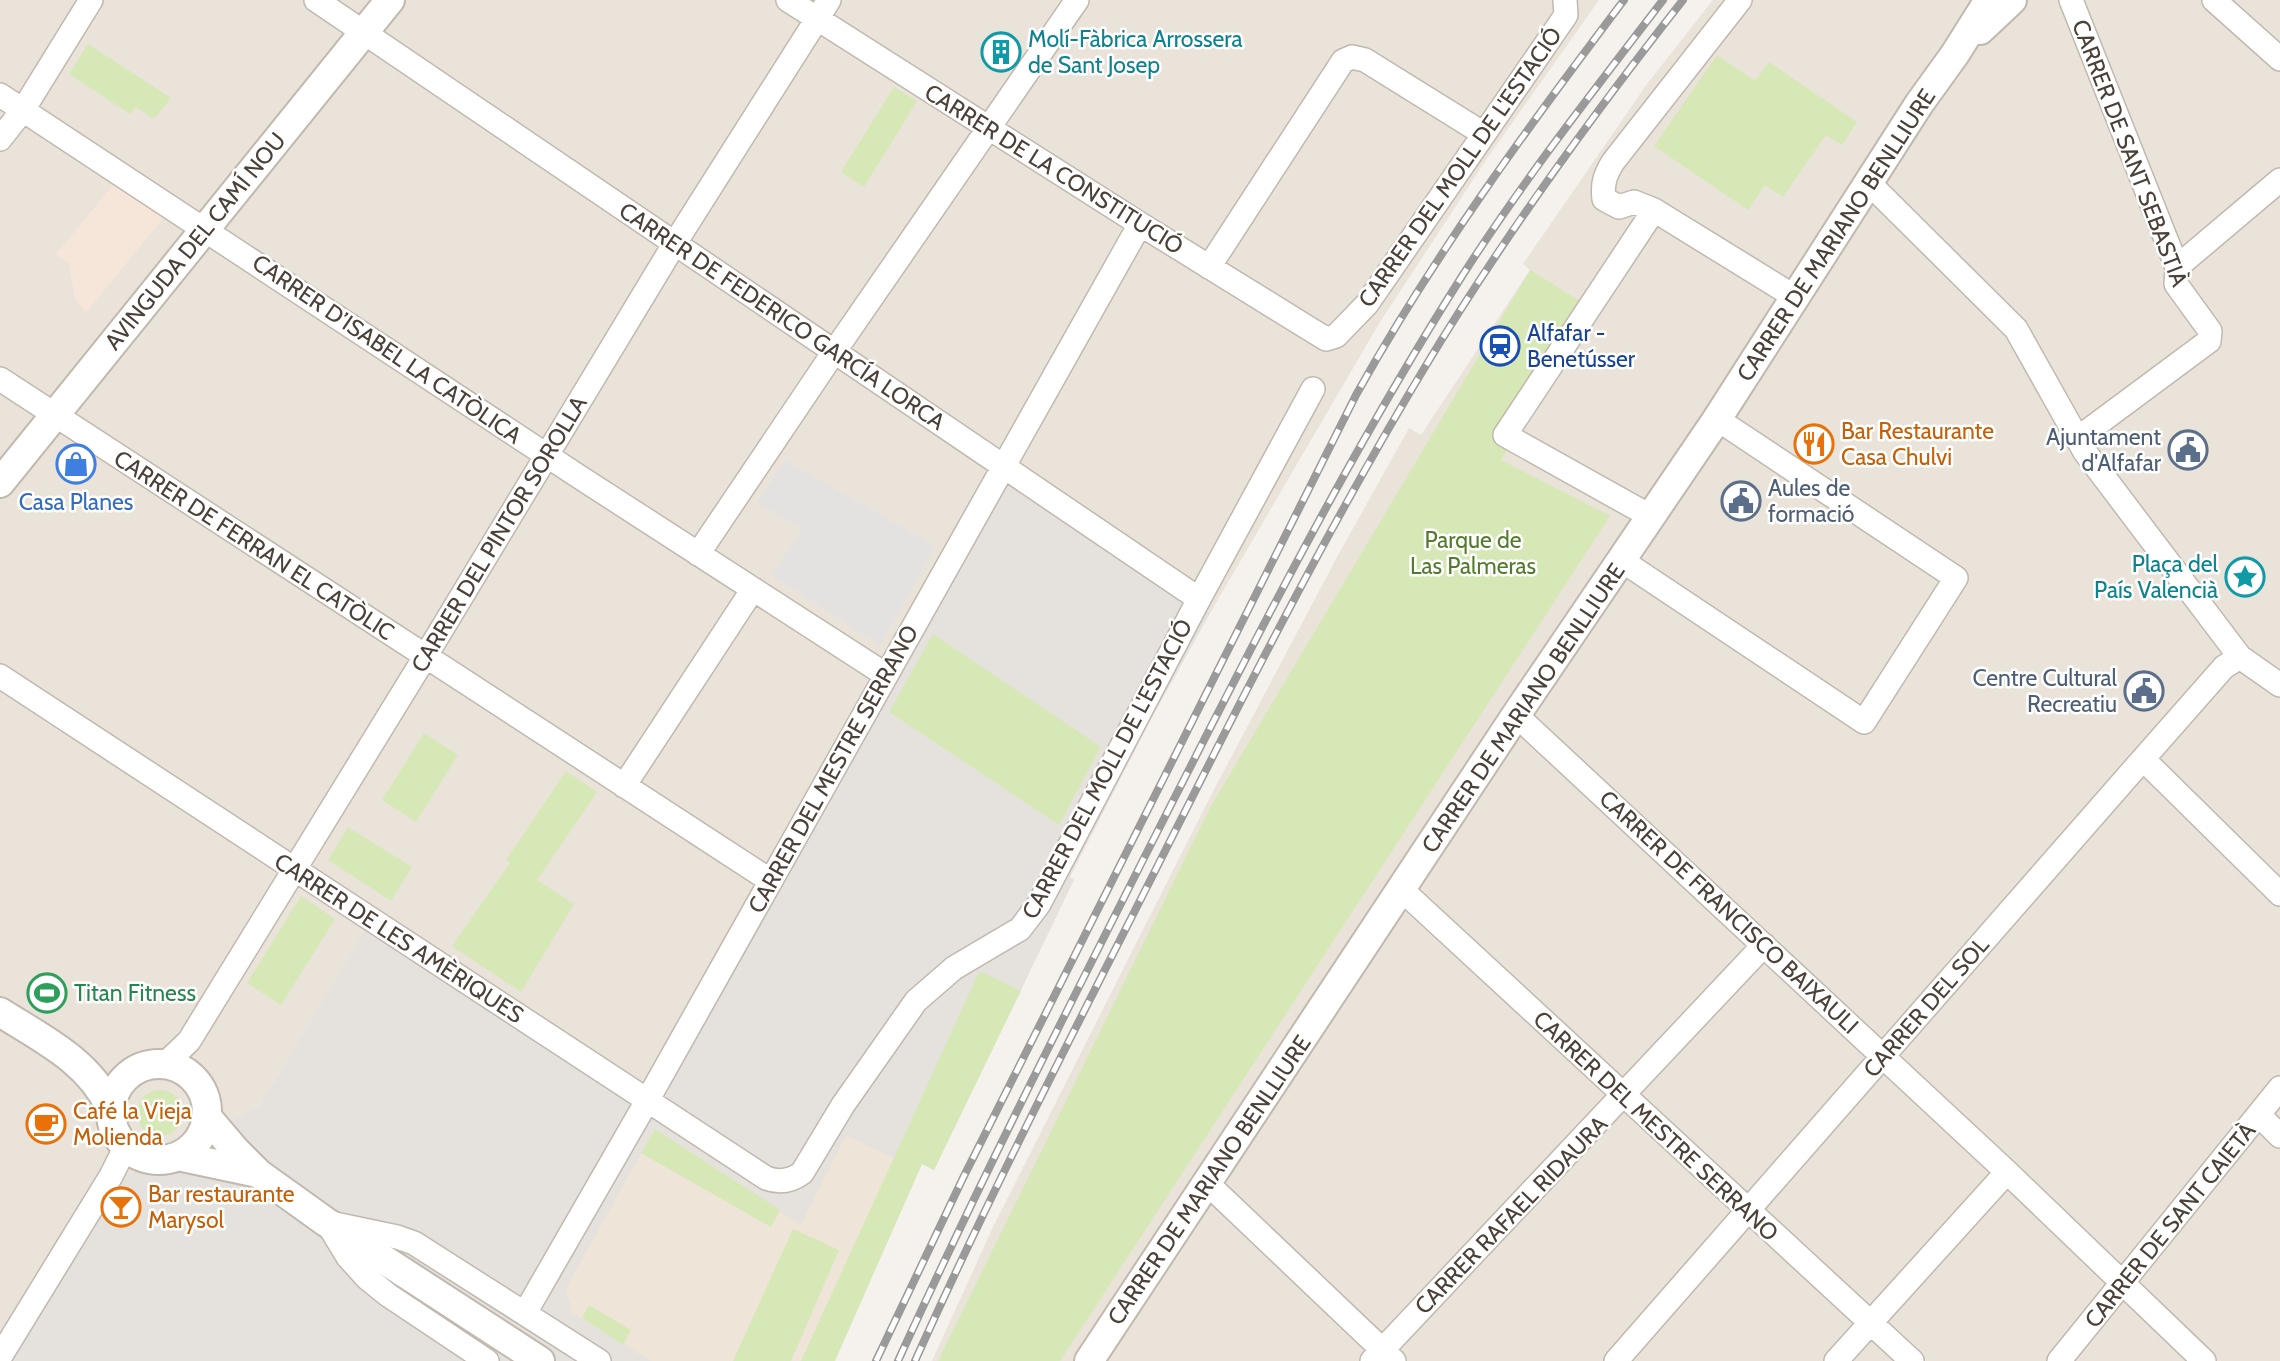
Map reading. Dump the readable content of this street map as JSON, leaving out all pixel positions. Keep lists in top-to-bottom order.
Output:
{
  "streets": {
    "street": [
      "CARRER DE SANT SEBASTIÀ",
      "CARRER DEL MOLL DE L'ESTACIÓ",
      "CARRER DE LA CONSTITUCIÓ",
      "CARRER DE MARIANO BENLLIURE",
      "AVINGUDA DEL CAMÍ NOU",
      "CARRER DE FEDERICO GARCÍA LORCA",
      "CARRER D’ISABEL LA CATÒLICA",
      "CARRER DEL PINTOR SOROLLA",
      "CARRER DE FERRAN EL CATÒLIC",
      "CARRER DEL MESTRE SERRANO",
      "CARRER DE FRANCISCO BAIXAULI",
      "CARRER DE LES AMÈRIQUES",
      "CARRER DEL SOL",
      "CARRER RAFAEL RIDAURA",
      "CARRER DE SANT CAIETÀ"
    ]
  },
  "crossings": [
    ["CARRER DEL MOLL DE L'ESTACIÓ", "CARRER DE LA CONSTITUCIÓ"],
    ["CARRER DEL MOLL DE L'ESTACIÓ", "CARRER DE FEDERICO GARCÍA LORCA"],
    ["CARRER DEL MOLL DE L'ESTACIÓ", "CARRER DE LES AMÈRIQUES"],
    ["CARRER DE LA CONSTITUCIÓ", "CARRER DEL PINTOR SOROLLA"],
    ["CARRER DE LA CONSTITUCIÓ", "CARRER DEL MESTRE SERRANO"],
    ["CARRER DE MARIANO BENLLIURE", "CARRER DEL MESTRE SERRANO"],
    ["CARRER DE MARIANO BENLLIURE", "CARRER DE FRANCISCO BAIXAULI"],
    ["AVINGUDA DEL CAMÍ NOU", "CARRER DE FEDERICO GARCÍA LORCA"],
    ["AVINGUDA DEL CAMÍ NOU", "CARRER D’ISABEL LA CATÒLICA"],
    ["AVINGUDA DEL CAMÍ NOU", "CARRER DE FERRAN EL CATÒLIC"],
    ["CARRER DE FEDERICO GARCÍA LORCA", "CARRER DEL PINTOR SOROLLA"],
    ["CARRER DE FEDERICO GARCÍA LORCA", "CARRER DEL MESTRE SERRANO"],
    ["CARRER D’ISABEL LA CATÒLICA", "CARRER DEL PINTOR SOROLLA"],
    ["CARRER D’ISABEL LA CATÒLICA", "CARRER DEL MESTRE SERRANO"],
    ["CARRER DEL PINTOR SOROLLA", "CARRER DE FERRAN EL CATÒLIC"],
    ["CARRER DEL PINTOR SOROLLA", "CARRER DE LES AMÈRIQUES"],
    ["CARRER DE FERRAN EL CATÒLIC", "CARRER DEL MESTRE SERRANO"],
    ["CARRER DEL MESTRE SERRANO", "CARRER DE LES AMÈRIQUES"],
    ["CARRER DEL MESTRE SERRANO", "CARRER DEL SOL"],
    ["CARRER DEL MESTRE SERRANO", "CARRER RAFAEL RIDAURA"],
    ["CARRER DE FRANCISCO BAIXAULI", "CARRER DEL SOL"],
    ["CARRER DE FRANCISCO BAIXAULI", "CARRER RAFAEL RIDAURA"],
    ["CARRER DE FRANCISCO BAIXAULI", "CARRER DE SANT CAIETÀ"]
  ],
  "parks": ["Parque de Las Palmeras"],
  "places": {
    "building": ["Molí-Fàbrica Arrossera de Sant Josep"],
    "station": ["Alfafar - Benetússer"],
    "restaurant": ["Bar Restaurante Casa Chulvi"],
    "public building": ["Ajuntament d'Alfafar", "Aules de formació", "Centre Cultural Recreatiu"],
    "shop": ["Casa Planes"],
    "place": ["Plaça del País Valencià"],
    "sports": ["Titan Fitness"],
    "cafe": ["Café la Vieja Molienda"],
    "bar": ["Bar restaurante Marysol"]
  }
}
